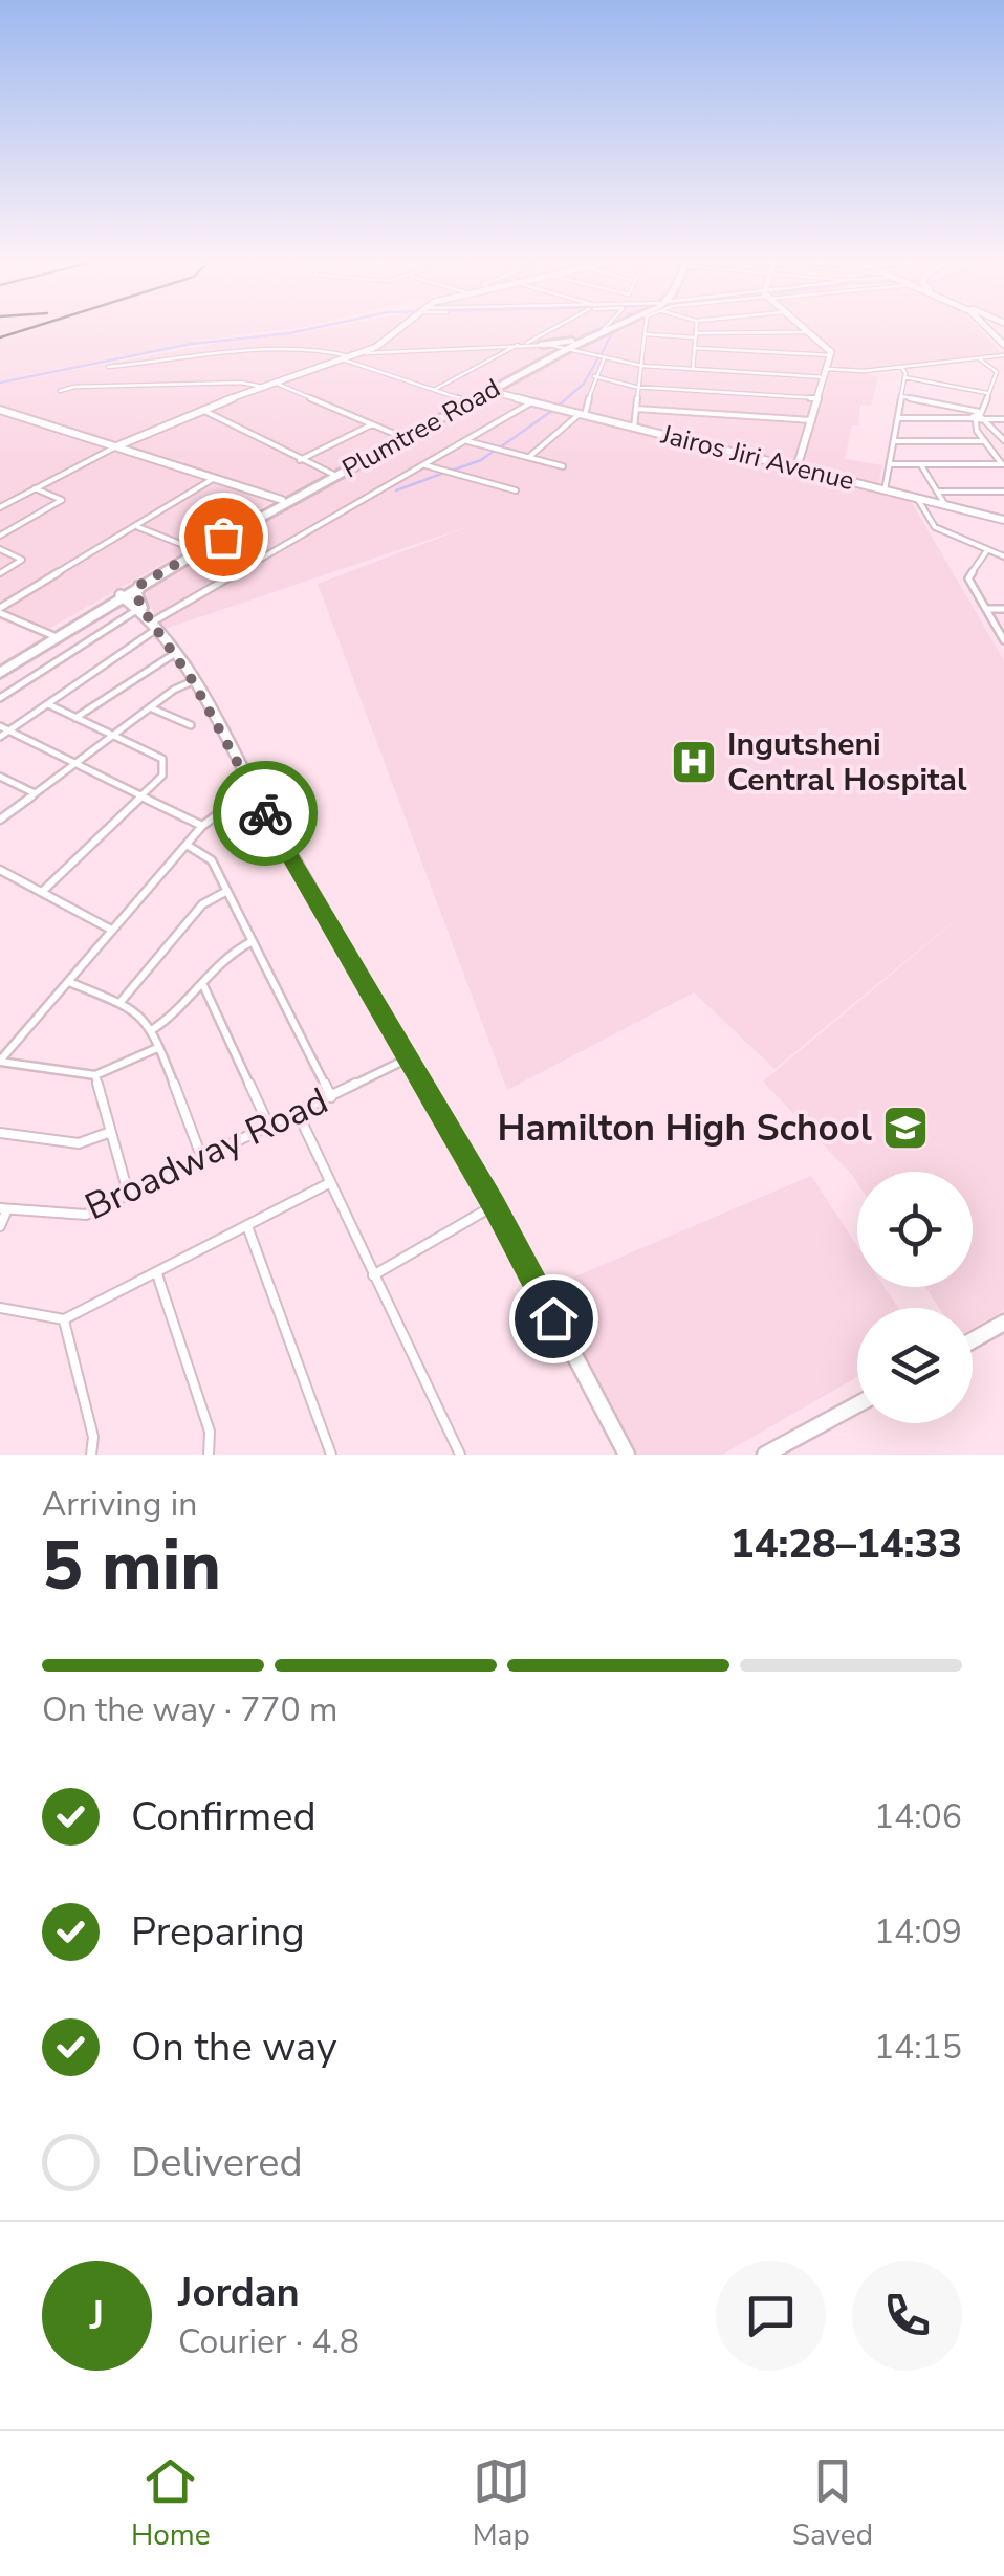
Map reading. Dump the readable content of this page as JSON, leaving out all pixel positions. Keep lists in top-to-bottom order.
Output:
{
  "streets": {
    "highway": ["Plumtree Road"],
    "street": ["Jairos Jiri Avenue", "Broadway Road"]
  },
  "crossings": [
    ["Plumtree Road", "Jairos Jiri Avenue"]
  ],
  "places": {
    "hospital": ["Ingutsheni Central Hospital"],
    "school or university": ["Hamilton High School"]
  },
  "page": {
    "heading": ["5 min", "Arriving in", "14:28–14:33"],
    "panel": ["Jordan", "Courier · 4.8"],
    "bar": "On the way · 770 m",
    "list": [
      ["Confirmed", "14:06"],
      ["Preparing", "14:09"],
      ["On the way", "14:15"],
      "Delivered"
    ],
    "round": "J",
    "tabs": ["Home", "Map", "Saved"]
  }
}
